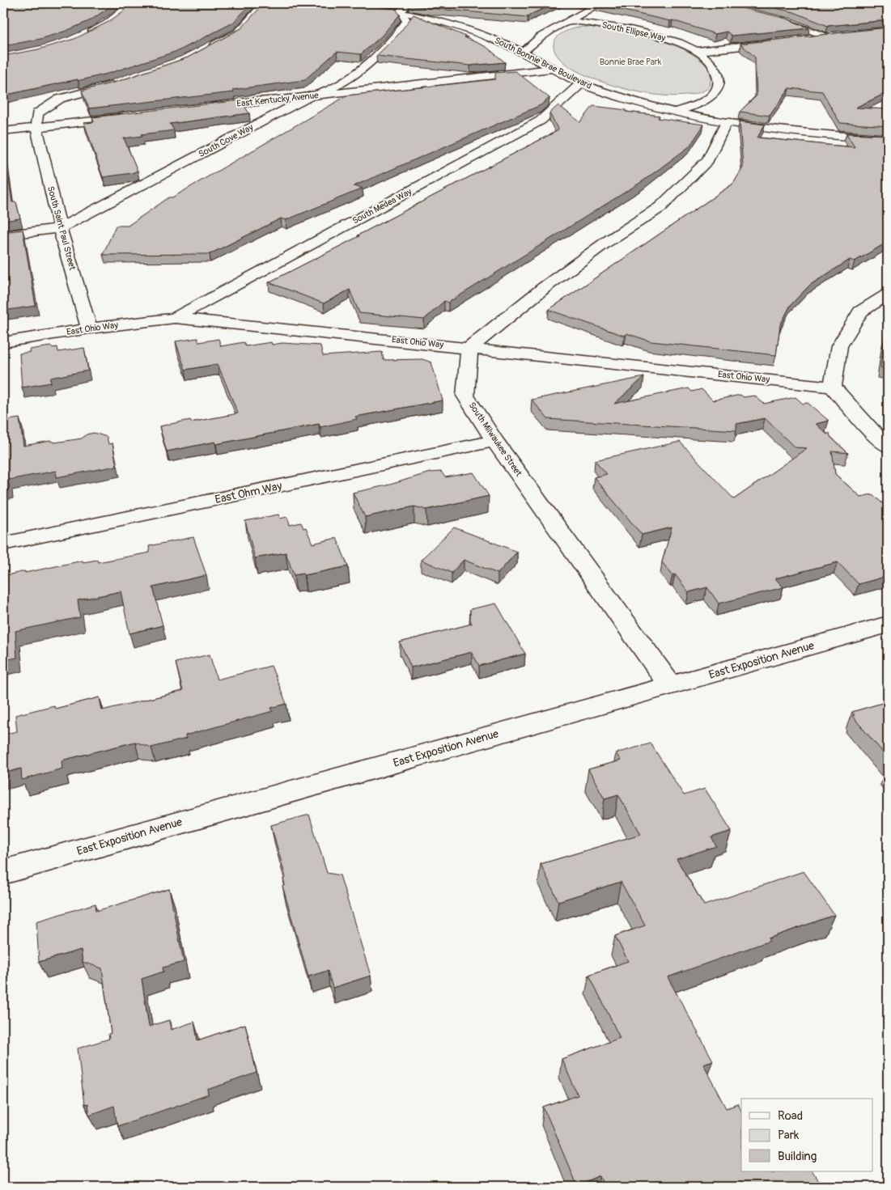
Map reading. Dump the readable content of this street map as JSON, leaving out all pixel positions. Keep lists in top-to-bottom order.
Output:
{
  "streets": {
    "street": [
      "South Ellipse Way",
      "South Bonnie Brae Boulevard",
      "East Kentucky Avenue",
      "South Cove Way",
      "South Medea Way",
      "South Saint Paul Street",
      "East Ohio Way",
      "South Milwaukee Street",
      "East Ohm Way",
      "East Exposition Avenue"
    ]
  },
  "crossings": [
    ["South Ellipse Way", "South Bonnie Brae Boulevard"],
    ["South Bonnie Brae Boulevard", "East Kentucky Avenue"],
    ["South Bonnie Brae Boulevard", "South Cove Way"],
    ["South Bonnie Brae Boulevard", "South Medea Way"],
    ["East Kentucky Avenue", "South Cove Way"],
    ["South Cove Way", "South Saint Paul Street"],
    ["South Medea Way", "East Ohio Way"],
    ["South Saint Paul Street", "East Ohio Way"],
    ["East Ohio Way", "South Milwaukee Street"],
    ["South Milwaukee Street", "East Ohm Way"],
    ["South Milwaukee Street", "East Exposition Avenue"]
  ],
  "parks": ["Bonnie Brae Park"],
  "legend": ["Road", "Park", "Building"]
}
